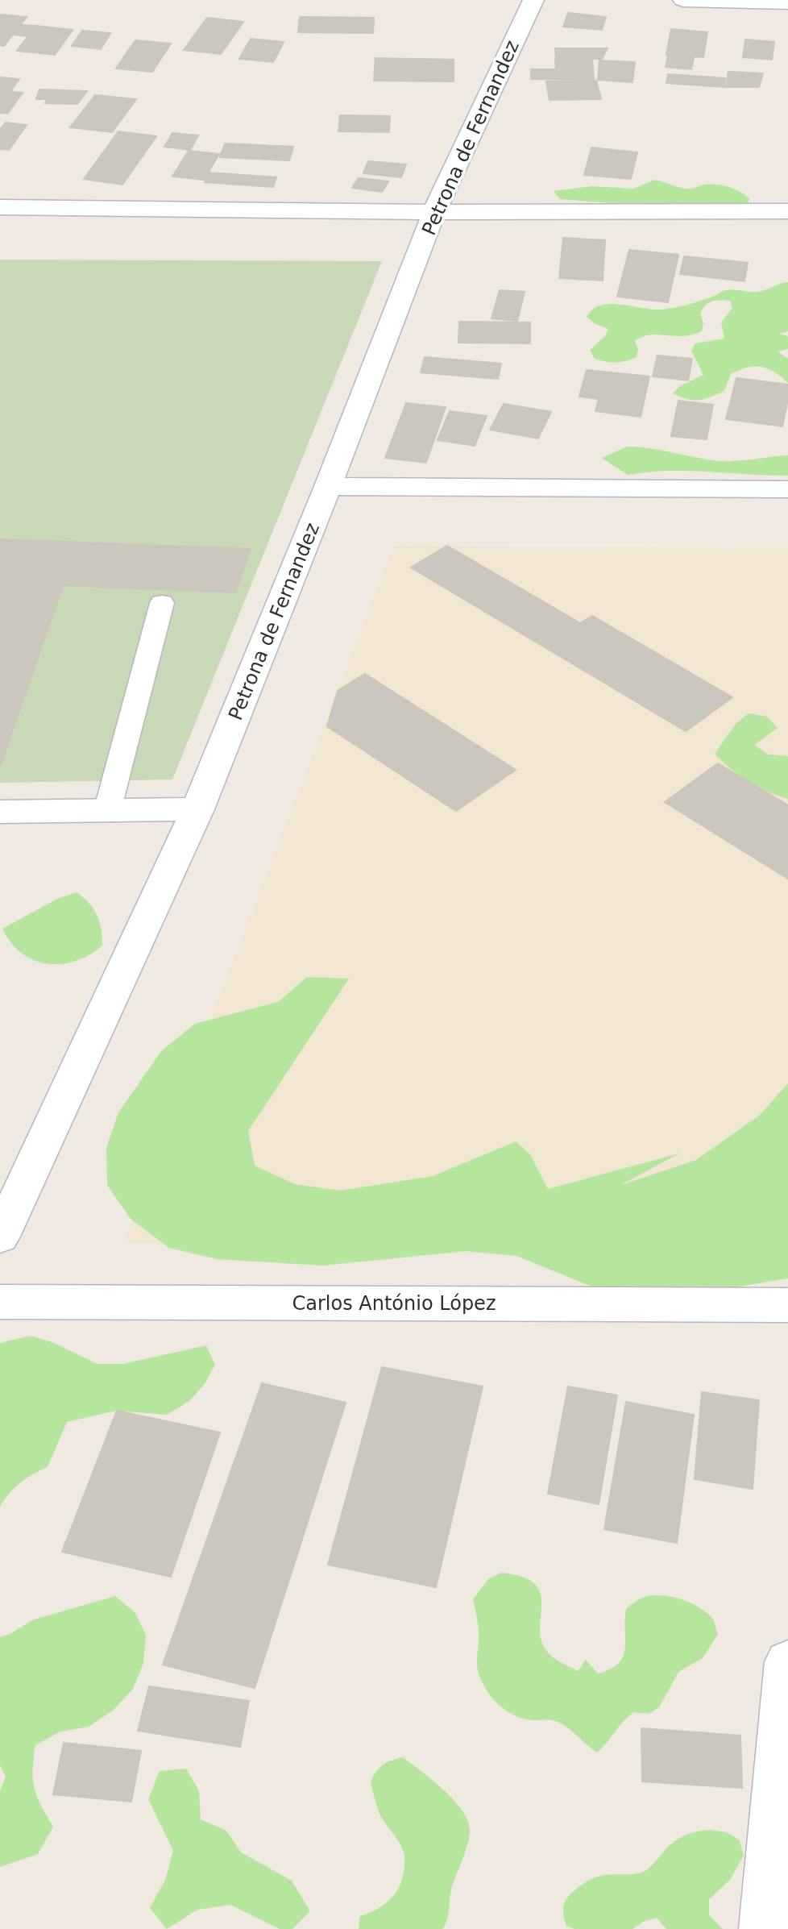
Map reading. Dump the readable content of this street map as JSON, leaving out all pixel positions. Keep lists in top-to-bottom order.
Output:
{
  "streets": {
    "street": ["Petrona de Fernandez", "Carlos António López"]
  }
}
